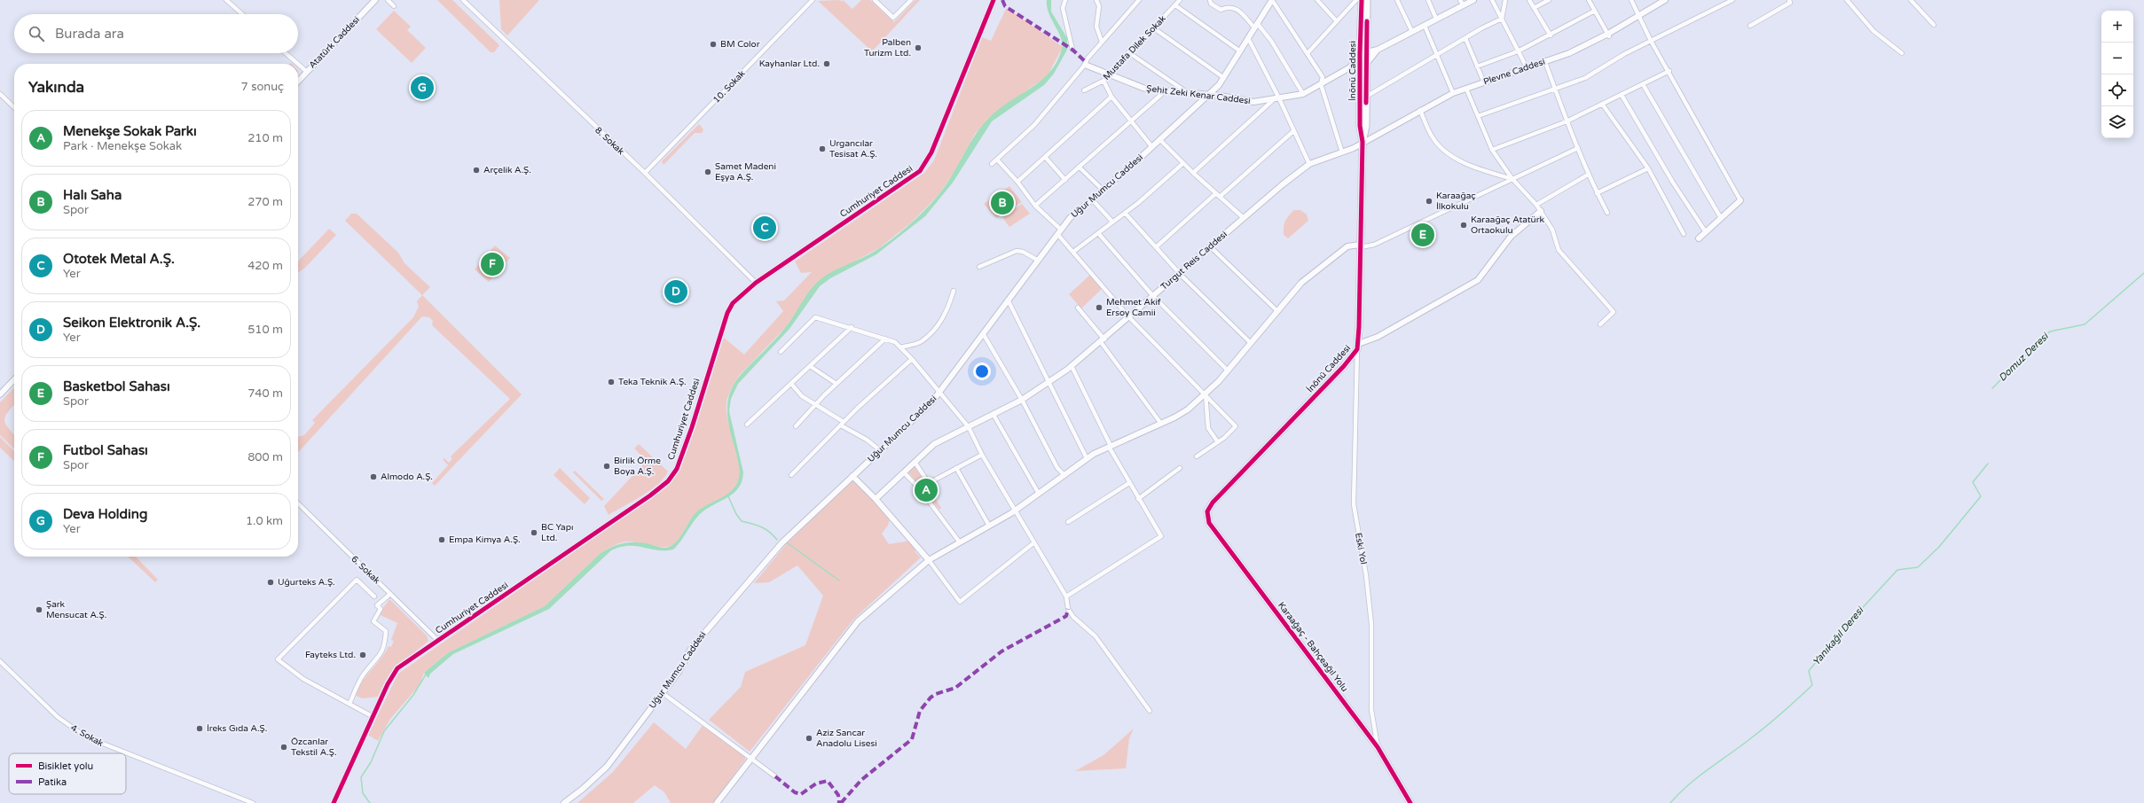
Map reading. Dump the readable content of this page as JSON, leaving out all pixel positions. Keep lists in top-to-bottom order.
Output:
{
  "streets": {
    "main road": ["İnönü Caddesi", "Karaağaç - Bahçeağıl Yolu"],
    "street": [
      "Atatürk Caddesi",
      "Mustafa Dilek Sokak",
      "Plevne Caddesi",
      "10. Sokak",
      "Şehit Zeki Kenar Caddesi",
      "8. Sokak",
      "Uğur Mumcu Caddesi",
      "Cumhuriyet Caddesi",
      "Turgut Reis Caddesi",
      "Eski Yol",
      "6. Sokak",
      "4. Sokak"
    ]
  },
  "crossings": [
    ["Mustafa Dilek Sokak", "Şehit Zeki Kenar Caddesi"],
    ["İnönü Caddesi", "Plevne Caddesi"],
    ["İnönü Caddesi", "Turgut Reis Caddesi"],
    ["İnönü Caddesi", "Eski Yol"],
    ["İnönü Caddesi", "Karaağaç - Bahçeağıl Yolu"],
    ["Plevne Caddesi", "Turgut Reis Caddesi"],
    ["10. Sokak", "8. Sokak"],
    ["Şehit Zeki Kenar Caddesi", "Uğur Mumcu Caddesi"],
    ["8. Sokak", "Cumhuriyet Caddesi"],
    ["Cumhuriyet Caddesi", "6. Sokak"],
    ["Eski Yol", "Karaağaç - Bahçeağıl Yolu"]
  ],
  "water": ["Domuz Deresi", "Yanıkağıl Deresi"],
  "places": [
    "BM Color",
    "Palben Turizm Ltd.",
    "Kayhanlar Ltd.",
    "Urgancılar Tesisat A.Ş.",
    "Arçelik A.Ş.",
    "Samet Madeni Eşya A.Ş.",
    "Karaağaç İlkokulu",
    "Karaağaç Atatürk Ortaokulu",
    "Mehmet Akif Ersoy Camii",
    "Teka Teknik A.Ş.",
    "Birlik Örme Boya A.Ş.",
    "Almodo A.Ş.",
    "BC Yapı Ltd.",
    "Empa Kimya A.Ş.",
    "Uğurteks A.Ş.",
    "Şark Mensucat A.Ş.",
    "Fayteks Ltd.",
    "İreks Gıda A.Ş.",
    "Aziz Sancar Anadolu Lisesi",
    "Özcanlar Tekstil A.Ş."
  ],
  "legend": ["Bisiklet yolu", "Patika"],
  "page": {
    "map_buttons": ["+", "−"],
    "search": "Burada ara",
    "heading": ["Yakında", "7 sonuç"],
    "pins": [
      "G",
      "B",
      "C",
      "E",
      "F",
      "D",
      "A"
    ],
    "list": [
      {
        "mark": "A",
        "name": "Menekşe Sokak Parkı",
        "note": "Park · Menekşe Sokak",
        "value": "210 m"
      },
      {
        "mark": "B",
        "name": "Halı Saha",
        "note": "Spor",
        "value": "270 m"
      },
      {
        "mark": "C",
        "name": "Ototek Metal A.Ş.",
        "note": "Yer",
        "value": "420 m"
      },
      {
        "mark": "D",
        "name": "Seikon Elektronik A.Ş.",
        "note": "Yer",
        "value": "510 m"
      },
      {
        "mark": "E",
        "name": "Basketbol Sahası",
        "note": "Spor",
        "value": "740 m"
      },
      {
        "mark": "F",
        "name": "Futbol Sahası",
        "note": "Spor",
        "value": "800 m"
      },
      {
        "mark": "G",
        "name": "Deva Holding",
        "note": "Yer",
        "value": "1.0 km"
      }
    ]
  }
}
